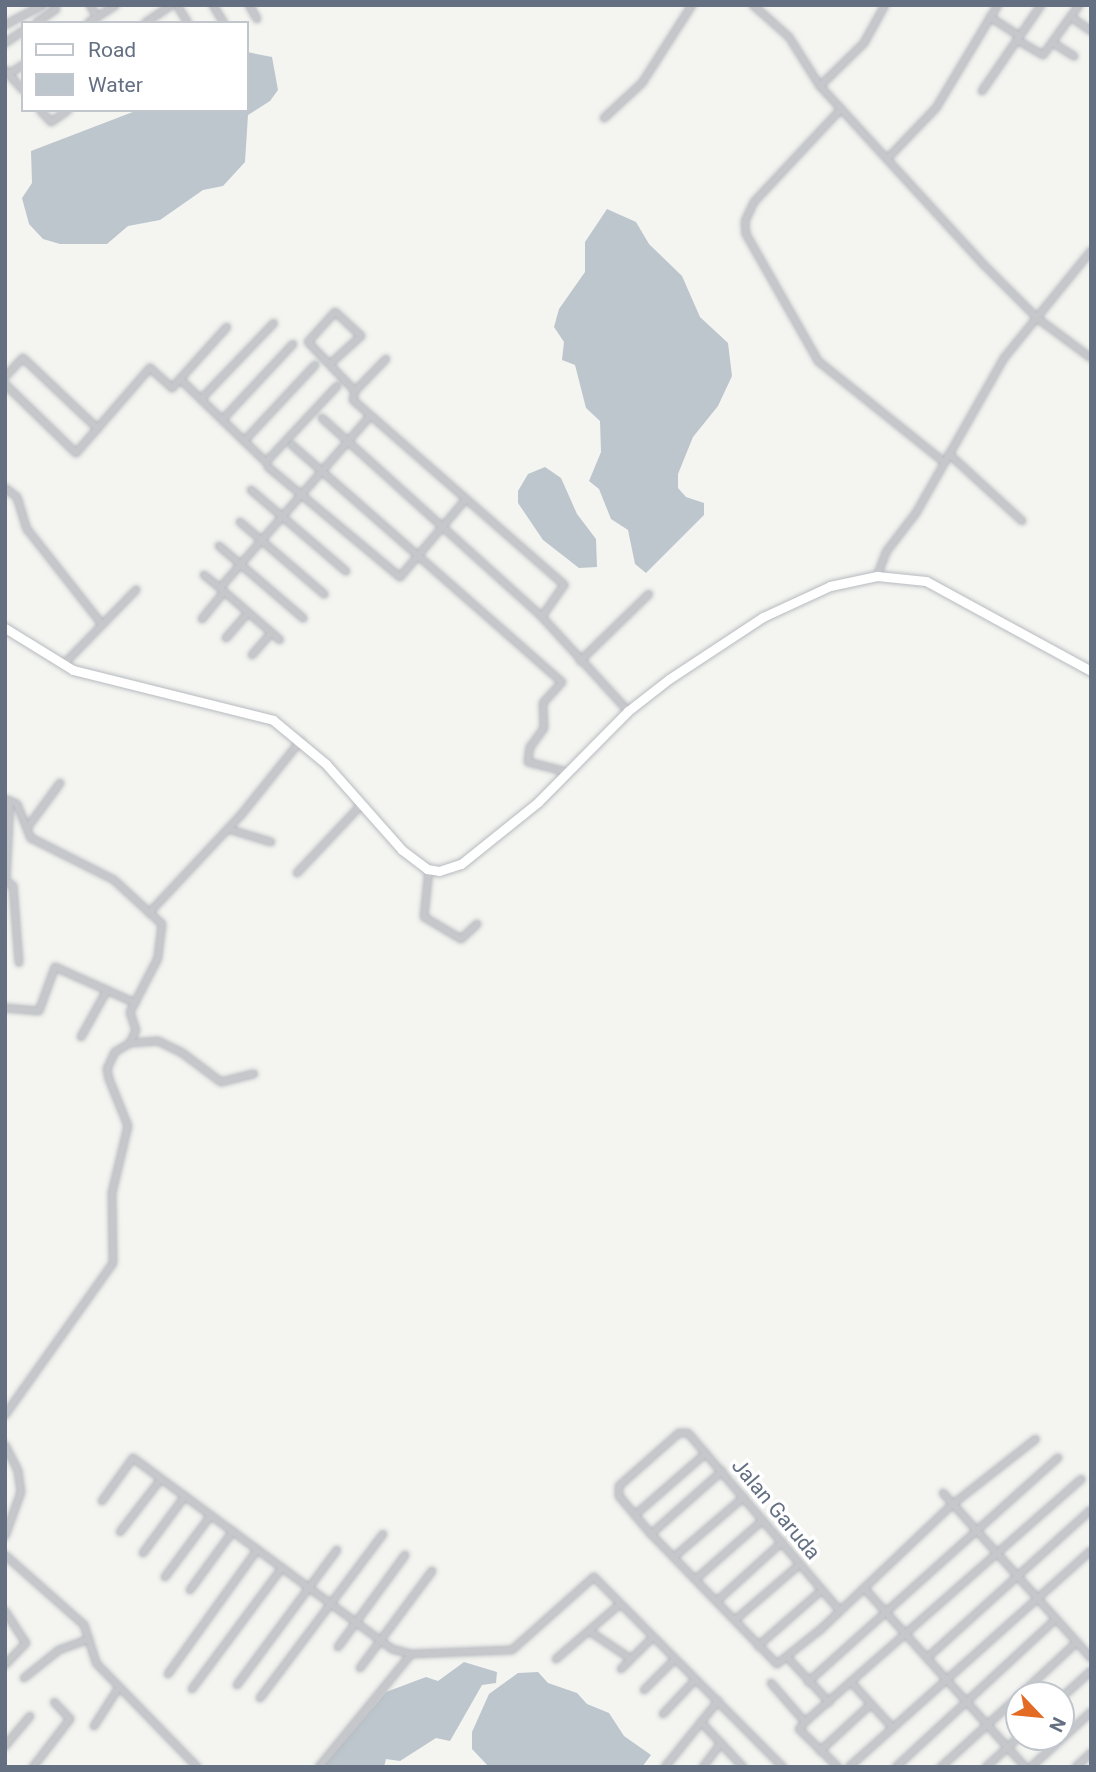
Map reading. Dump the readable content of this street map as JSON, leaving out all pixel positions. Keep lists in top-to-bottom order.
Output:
{
  "streets": {
    "street": ["Jalan Garuda"]
  },
  "legend": ["Road", "Water"],
  "north": "bottom right"
}
